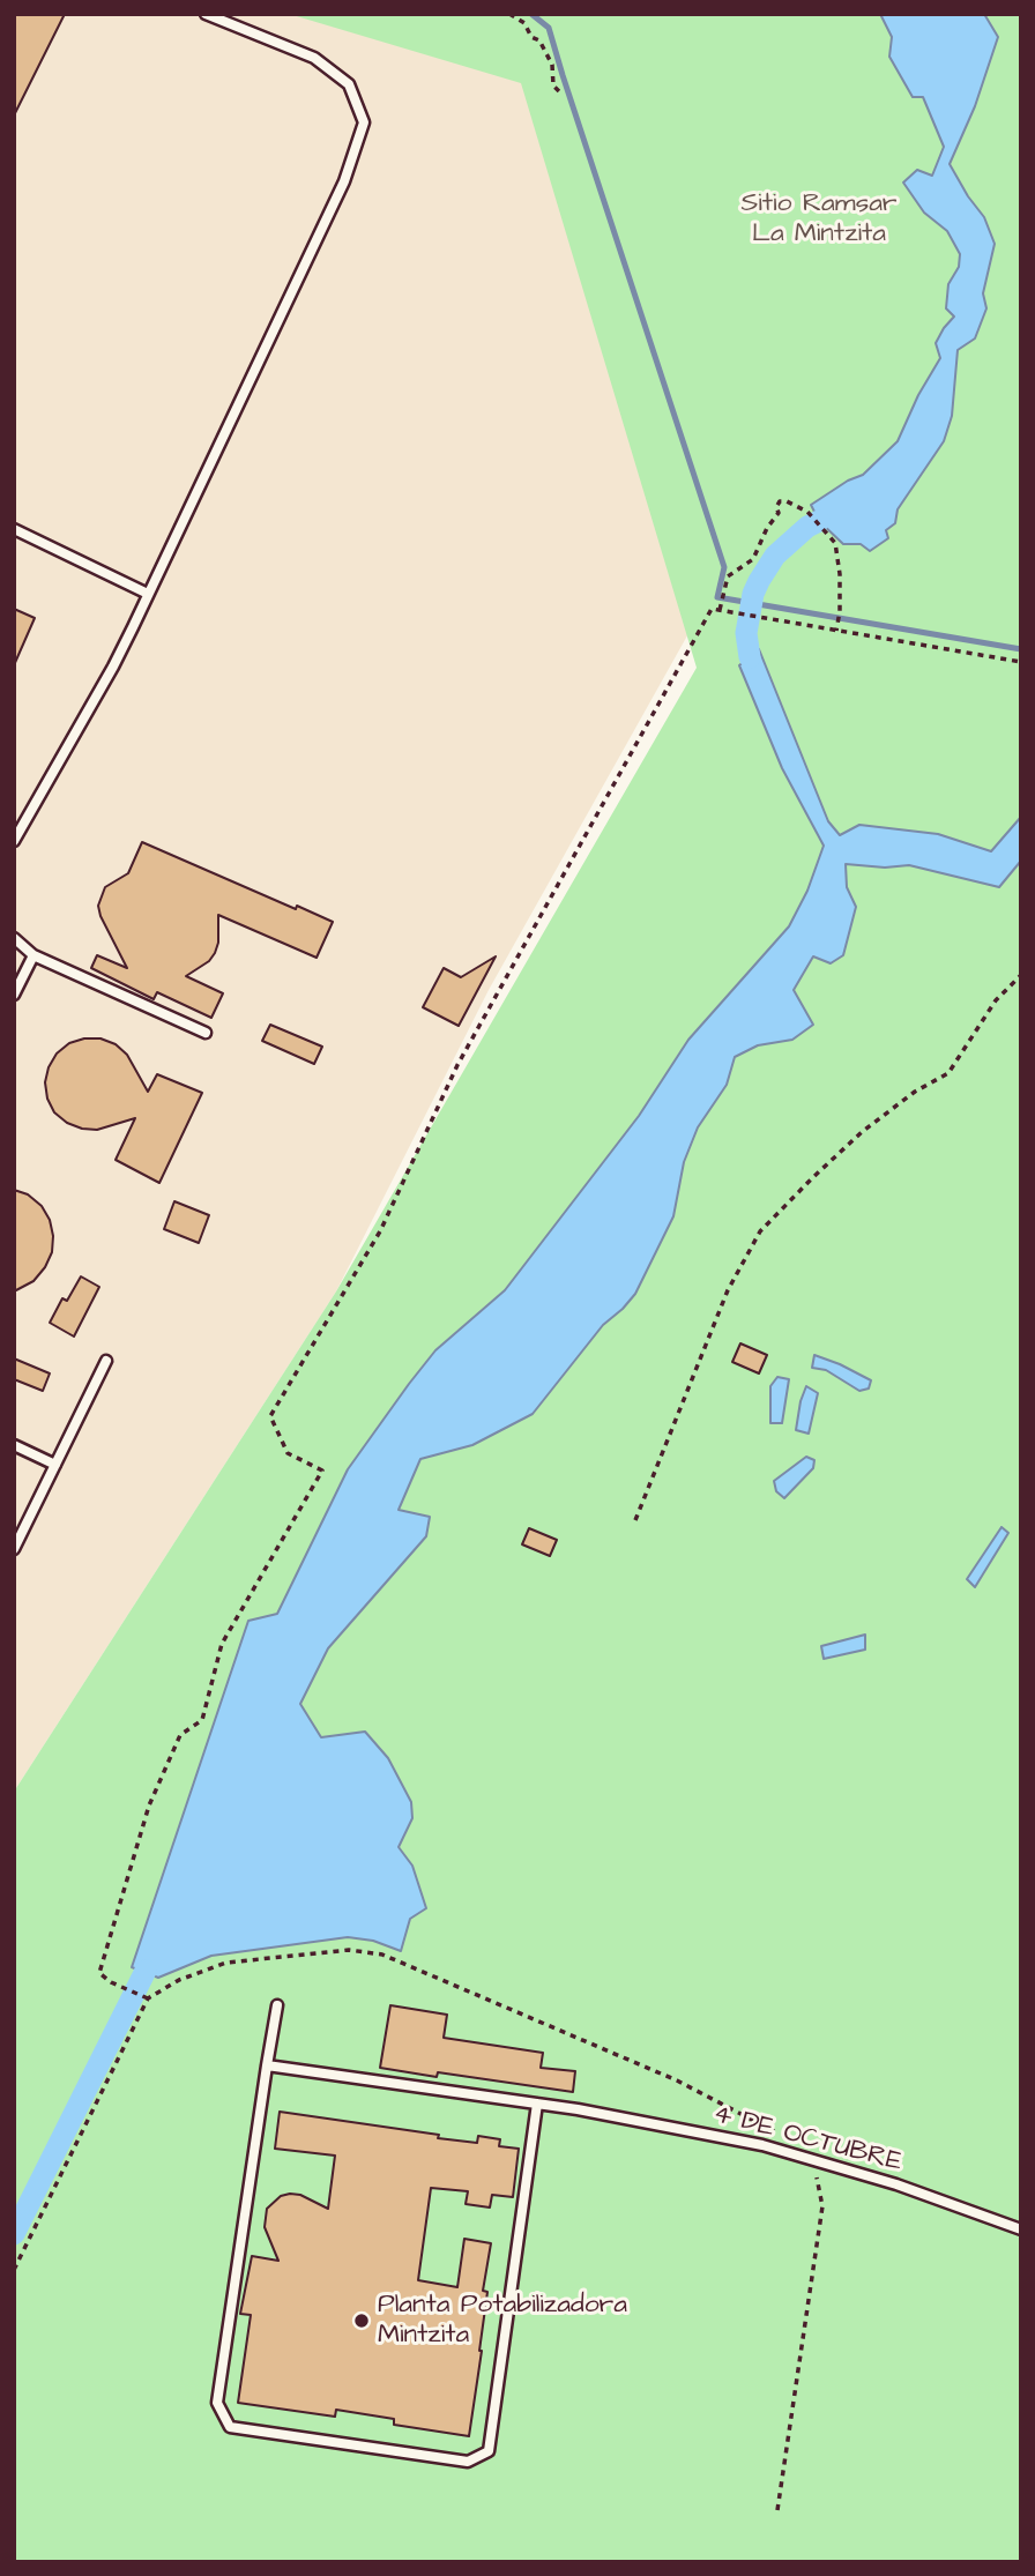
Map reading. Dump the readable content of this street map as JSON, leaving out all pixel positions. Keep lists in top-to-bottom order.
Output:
{
  "streets": {
    "lane": ["4 DE OCTUBRE"]
  },
  "parks": ["Sitio Ramsar La Mintzita"],
  "places": ["Planta Potabilizadora Mintzita"]
}
